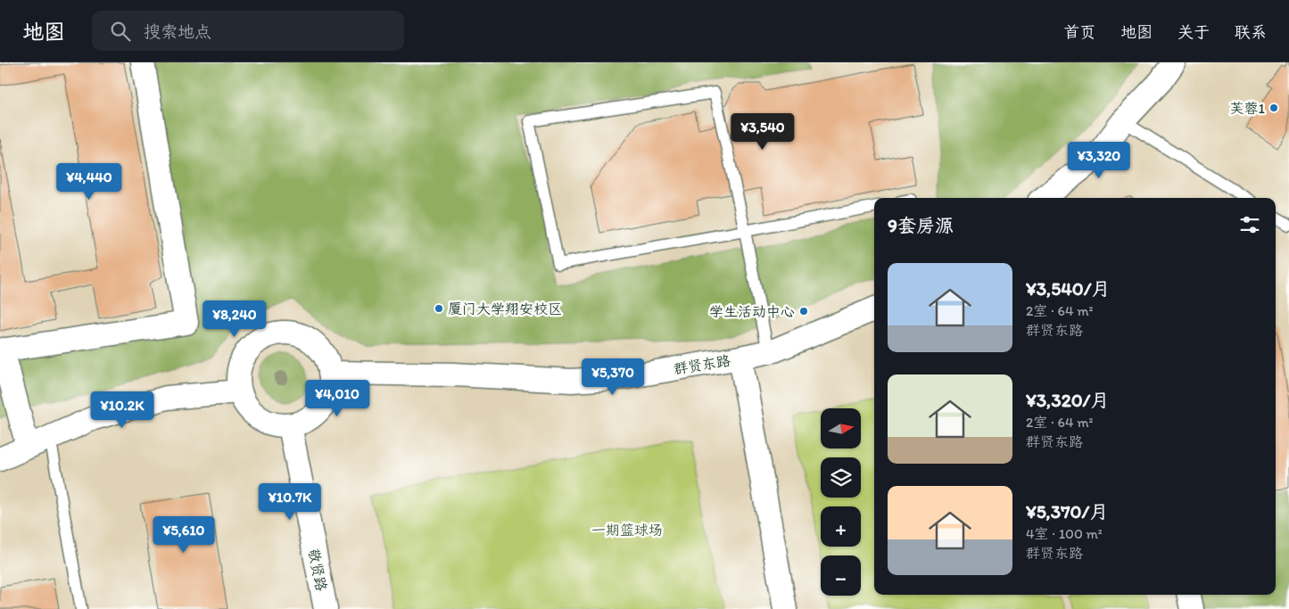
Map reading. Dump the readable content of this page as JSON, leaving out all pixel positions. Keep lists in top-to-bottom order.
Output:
{
  "streets": {
    "street": ["群贤东路", "敬贤路"]
  },
  "crossings": [
    ["群贤东路", "敬贤路"]
  ],
  "parks": ["一期篮球场"],
  "places": ["芙蓉1", "厦门大学翔安校区", "学生活动中心"],
  "north": "right",
  "page": {
    "header": "地图",
    "search": "搜索地点",
    "nav": [
      "首页",
      "地图",
      "关于",
      "联系"
    ],
    "price": [
      "¥3,540",
      "¥3,320",
      "¥4,440",
      "¥8,240",
      "¥5,370",
      "¥4,010",
      "¥10.2K",
      "¥10.7K",
      "¥5,610"
    ],
    "heading": "9套房源",
    "list": [
      {
        "name": "¥3,540/月",
        "note": "2室 · 64 m² · 群贤东路"
      },
      {
        "name": "¥3,320/月",
        "note": "2室 · 64 m² · 群贤东路"
      },
      {
        "name": "¥5,370/月",
        "note": "4室 · 100 m² · 群贤东路"
      }
    ],
    "map_buttons": ["+", "−"]
  }
}
